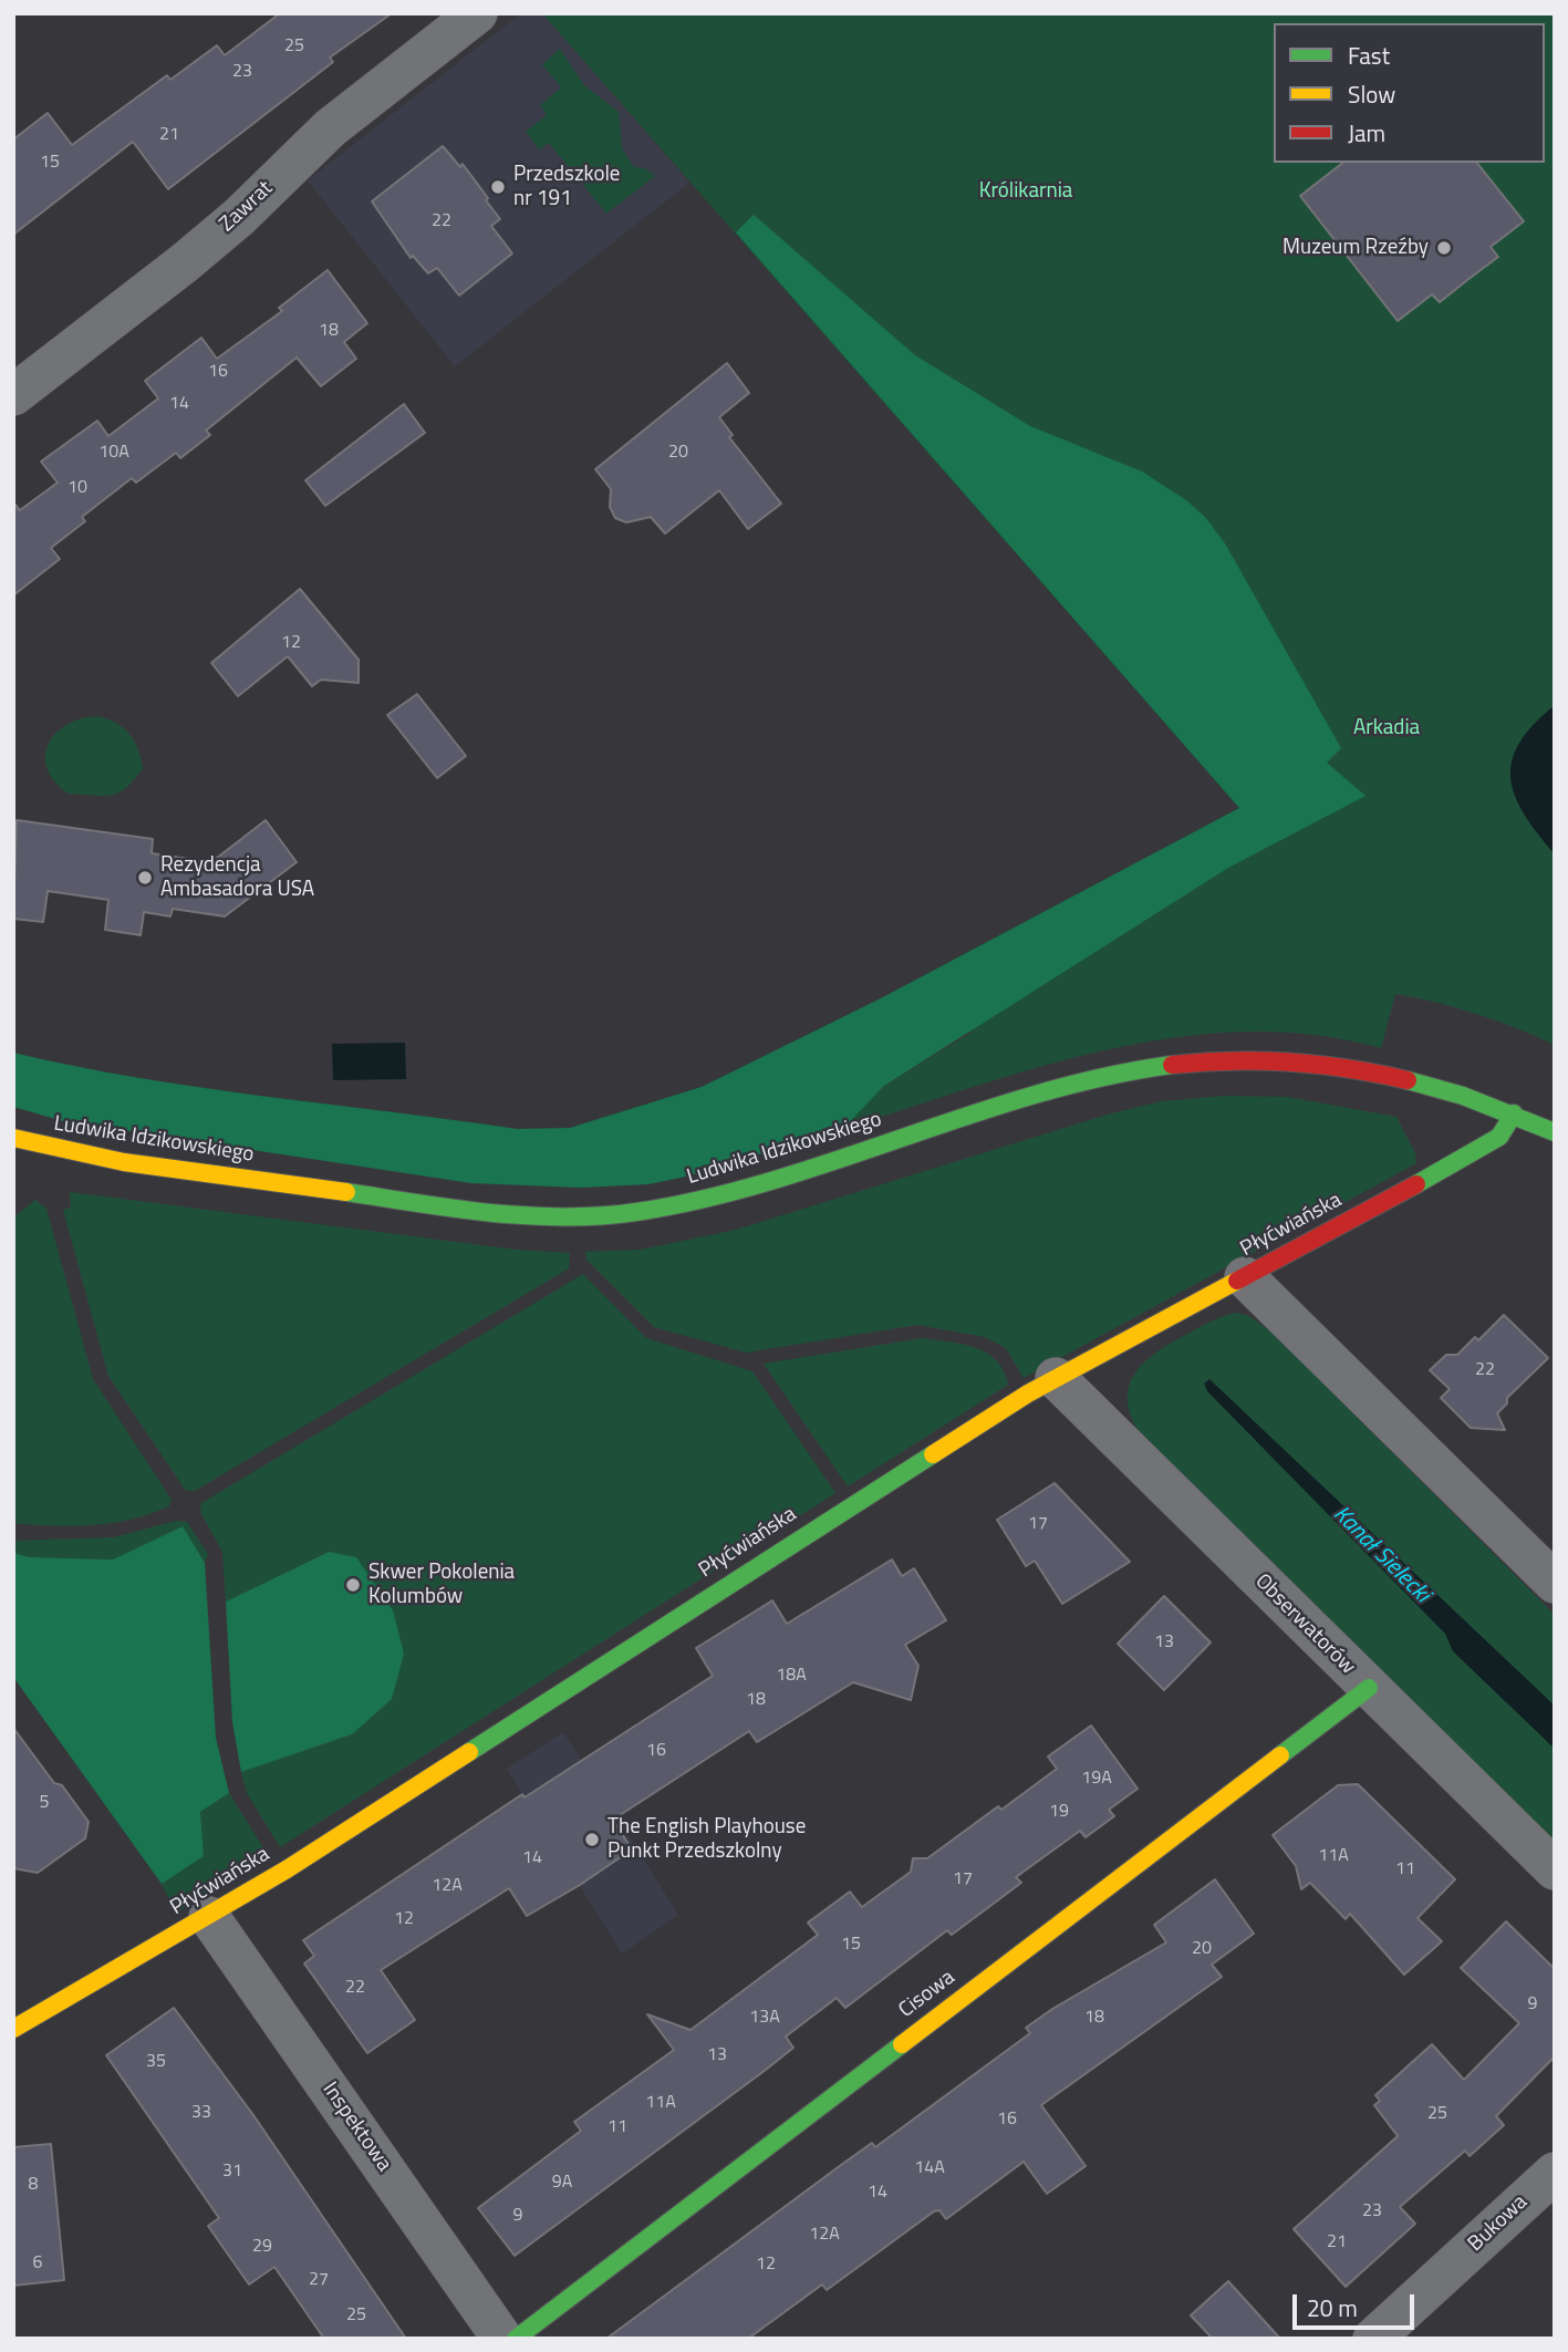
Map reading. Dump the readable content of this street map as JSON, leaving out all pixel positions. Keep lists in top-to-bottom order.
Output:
{
  "streets": {
    "street": [
      "Zawrat",
      "Ludwika Idzikowskiego",
      "Płyćwiańska",
      "Obserwatorów",
      "Cisowa",
      "Inspektowa",
      "Bukowa"
    ]
  },
  "crossings": [
    ["Ludwika Idzikowskiego", "Płyćwiańska"],
    ["Płyćwiańska", "Obserwatorów"],
    ["Płyćwiańska", "Inspektowa"],
    ["Obserwatorów", "Cisowa"]
  ],
  "water": ["Kanał Sielecki"],
  "parks": ["Królikarnia", "Arkadia"],
  "places": [
    "Przedszkole nr 191",
    "Muzeum Rzeźby",
    "Rezydencja Ambasadora USA",
    "Skwer Pokolenia Kolumbów",
    "The English Playhouse Punkt Przedszkolny"
  ],
  "house_numbers": [
    "25",
    "23",
    "21",
    "15",
    "22",
    "18",
    "16",
    "14",
    "10A",
    "20",
    "10",
    "12",
    "22",
    "17",
    "13",
    "18A",
    "18",
    "16",
    "19A",
    "5",
    "19",
    "11A",
    "14",
    "11",
    "17",
    "12A",
    "12",
    "15",
    "20",
    "22",
    "9",
    "13A",
    "18",
    "13",
    "35",
    "11A",
    "33",
    "25",
    "16",
    "11",
    "14A",
    "31",
    "9A",
    "8",
    "14",
    "23",
    "9",
    "12A",
    "21",
    "29",
    "6",
    "12",
    "27",
    "25"
  ],
  "legend": ["Fast", "Slow", "Jam"],
  "scale_bar": "20 m"
}
